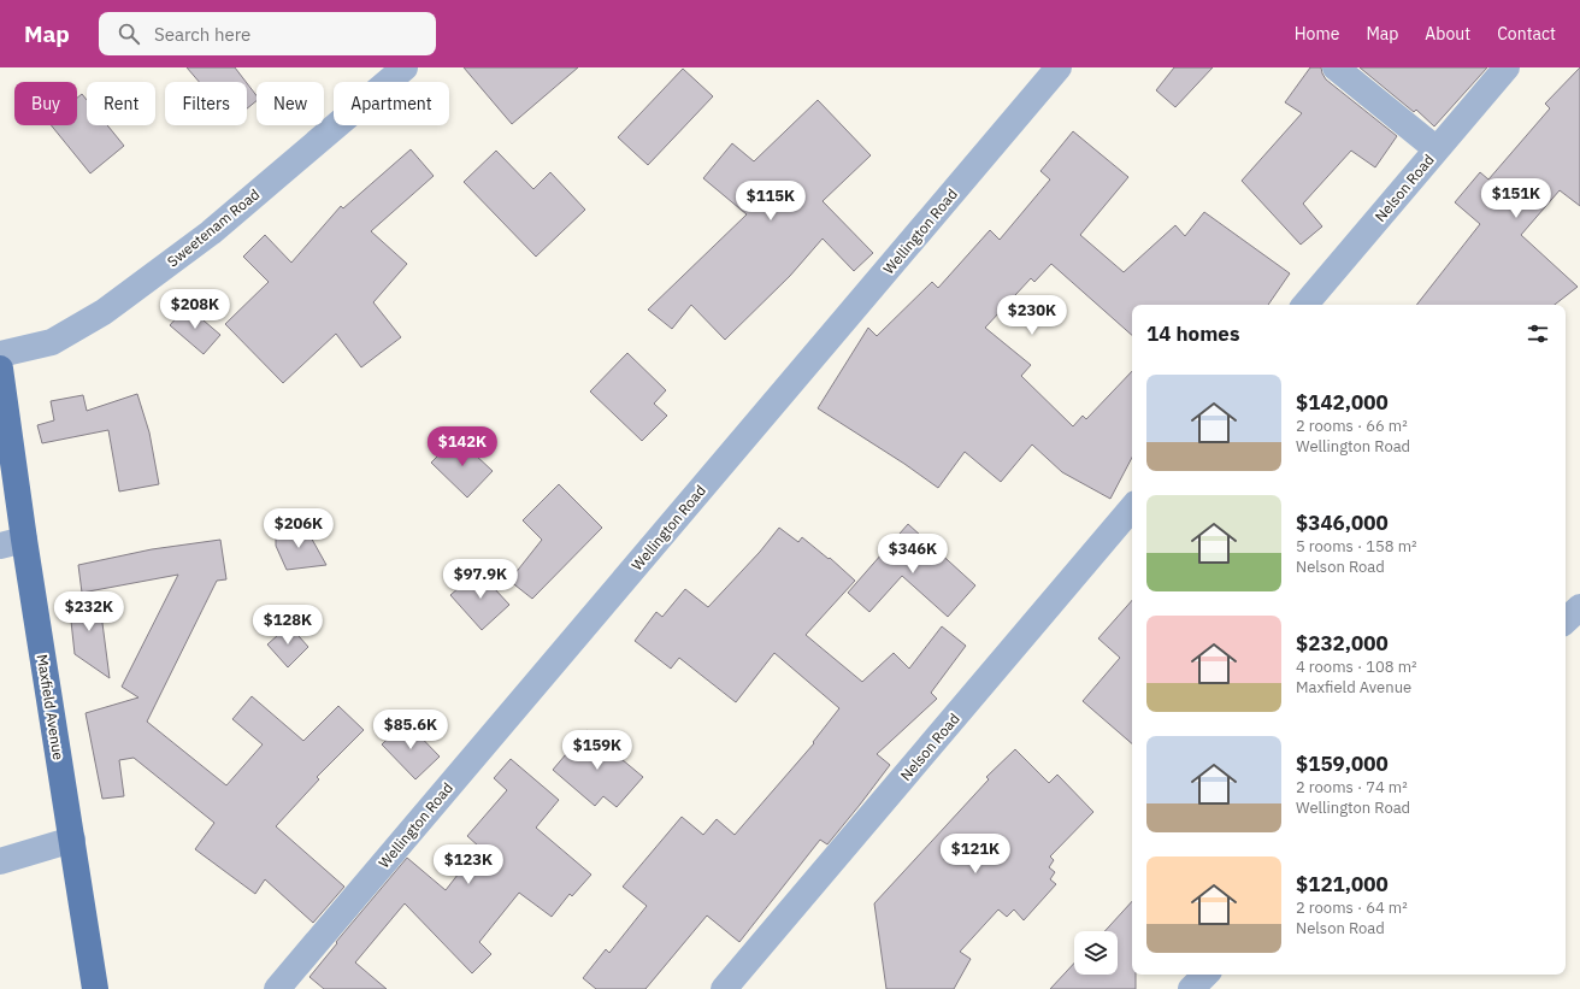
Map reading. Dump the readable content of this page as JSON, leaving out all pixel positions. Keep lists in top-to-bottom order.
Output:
{
  "streets": {
    "main road": ["Maxfield Avenue"],
    "street": ["Nelson Road", "Sweetenam Road", "Wellington Road"]
  },
  "page": {
    "header": "Map",
    "search": "Search here",
    "nav": [
      "Home",
      "Map",
      "About",
      "Contact"
    ],
    "chip": [
      "Buy",
      "Rent",
      "Filters",
      "New",
      "Apartment"
    ],
    "price": [
      "$151K",
      "$115K",
      "$208K",
      "$230K",
      "$142K",
      "$206K",
      "$346K",
      "$97.9K",
      "$232K",
      "$128K",
      "$85.6K",
      "$159K",
      "$121K",
      "$123K"
    ],
    "heading": "14 homes",
    "list": [
      {
        "name": "$142,000",
        "note": "2 rooms · 66 m² · Wellington Road"
      },
      {
        "name": "$346,000",
        "note": "5 rooms · 158 m² · Nelson Road"
      },
      {
        "name": "$232,000",
        "note": "4 rooms · 108 m² · Maxfield Avenue"
      },
      {
        "name": "$159,000",
        "note": "2 rooms · 74 m² · Wellington Road"
      },
      {
        "name": "$121,000",
        "note": "2 rooms · 64 m² · Nelson Road"
      }
    ]
  }
}
